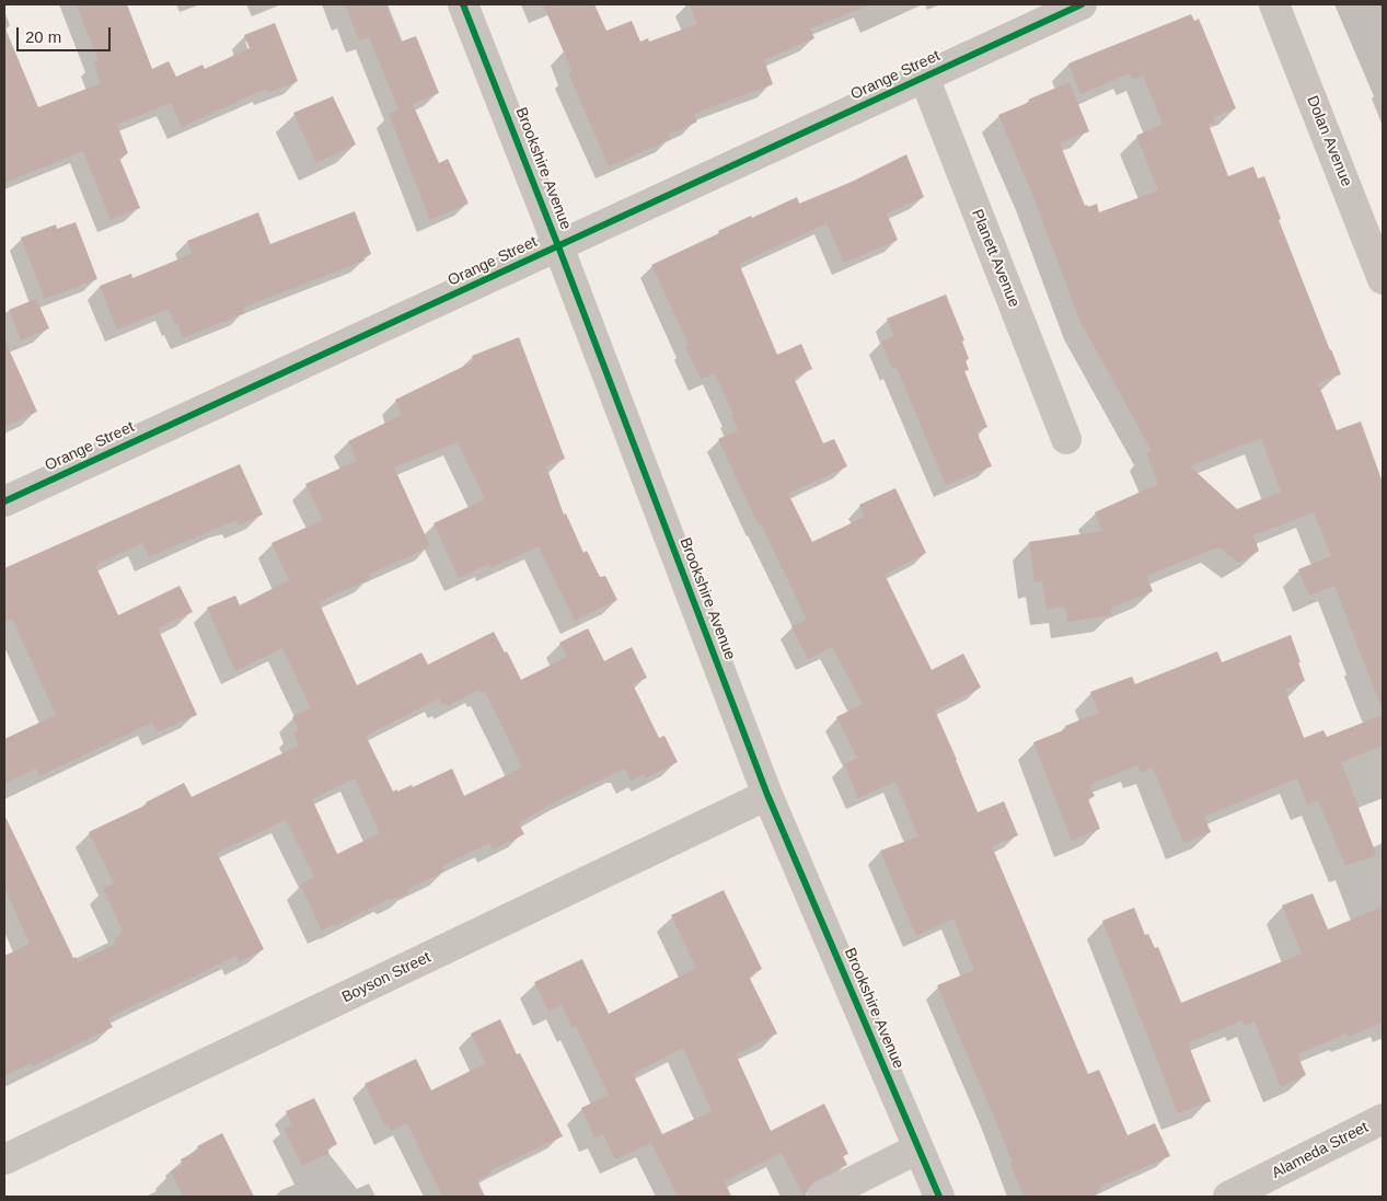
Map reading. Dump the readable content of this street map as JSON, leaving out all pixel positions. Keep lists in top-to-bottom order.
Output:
{
  "streets": {
    "street": [
      "Orange Street",
      "Dolan Avenue",
      "Brookshire Avenue",
      "Planett Avenue",
      "Boyson Street",
      "Alameda Street"
    ]
  },
  "crossings": [
    ["Orange Street", "Brookshire Avenue"],
    ["Orange Street", "Planett Avenue"],
    ["Brookshire Avenue", "Boyson Street"]
  ],
  "scale_bar": "20 m"
}
